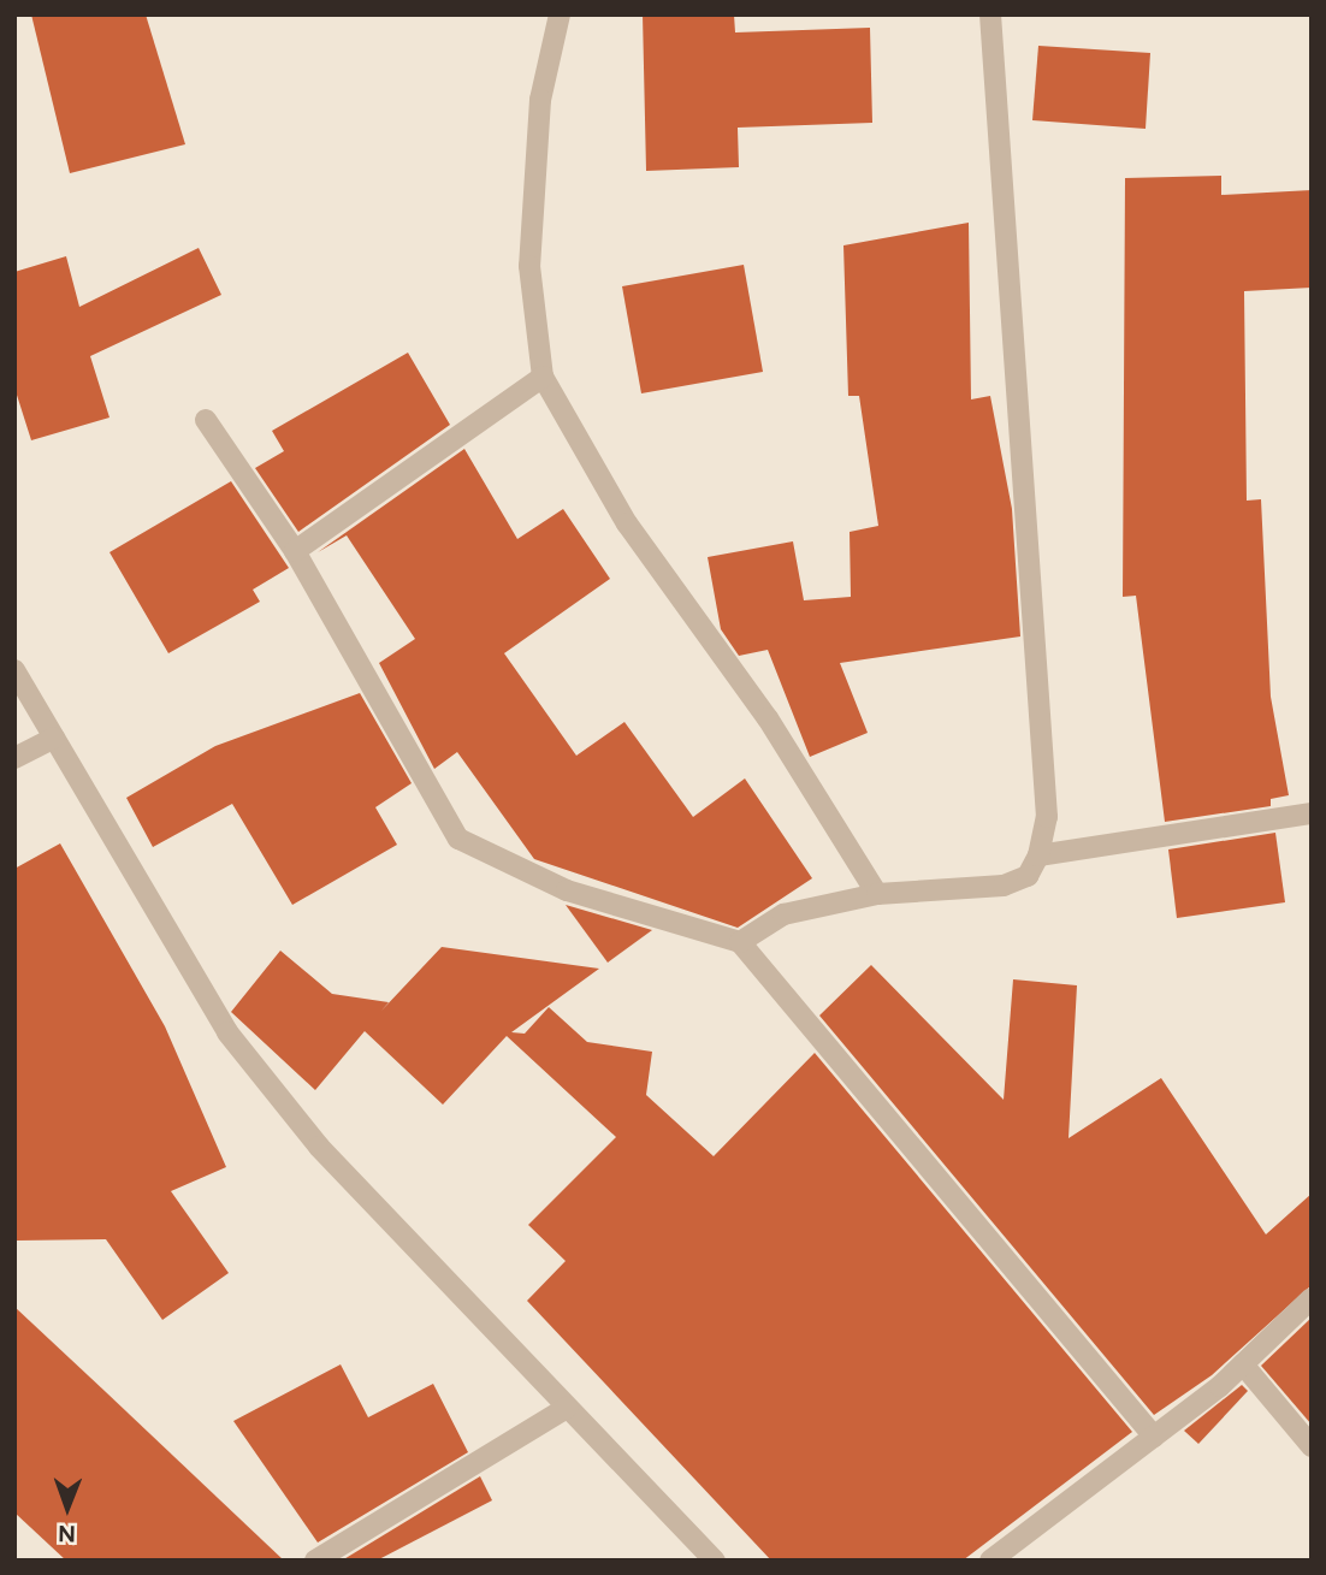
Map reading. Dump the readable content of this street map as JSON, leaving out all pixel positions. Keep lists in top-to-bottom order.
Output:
{
  "north": "bottom"
}
